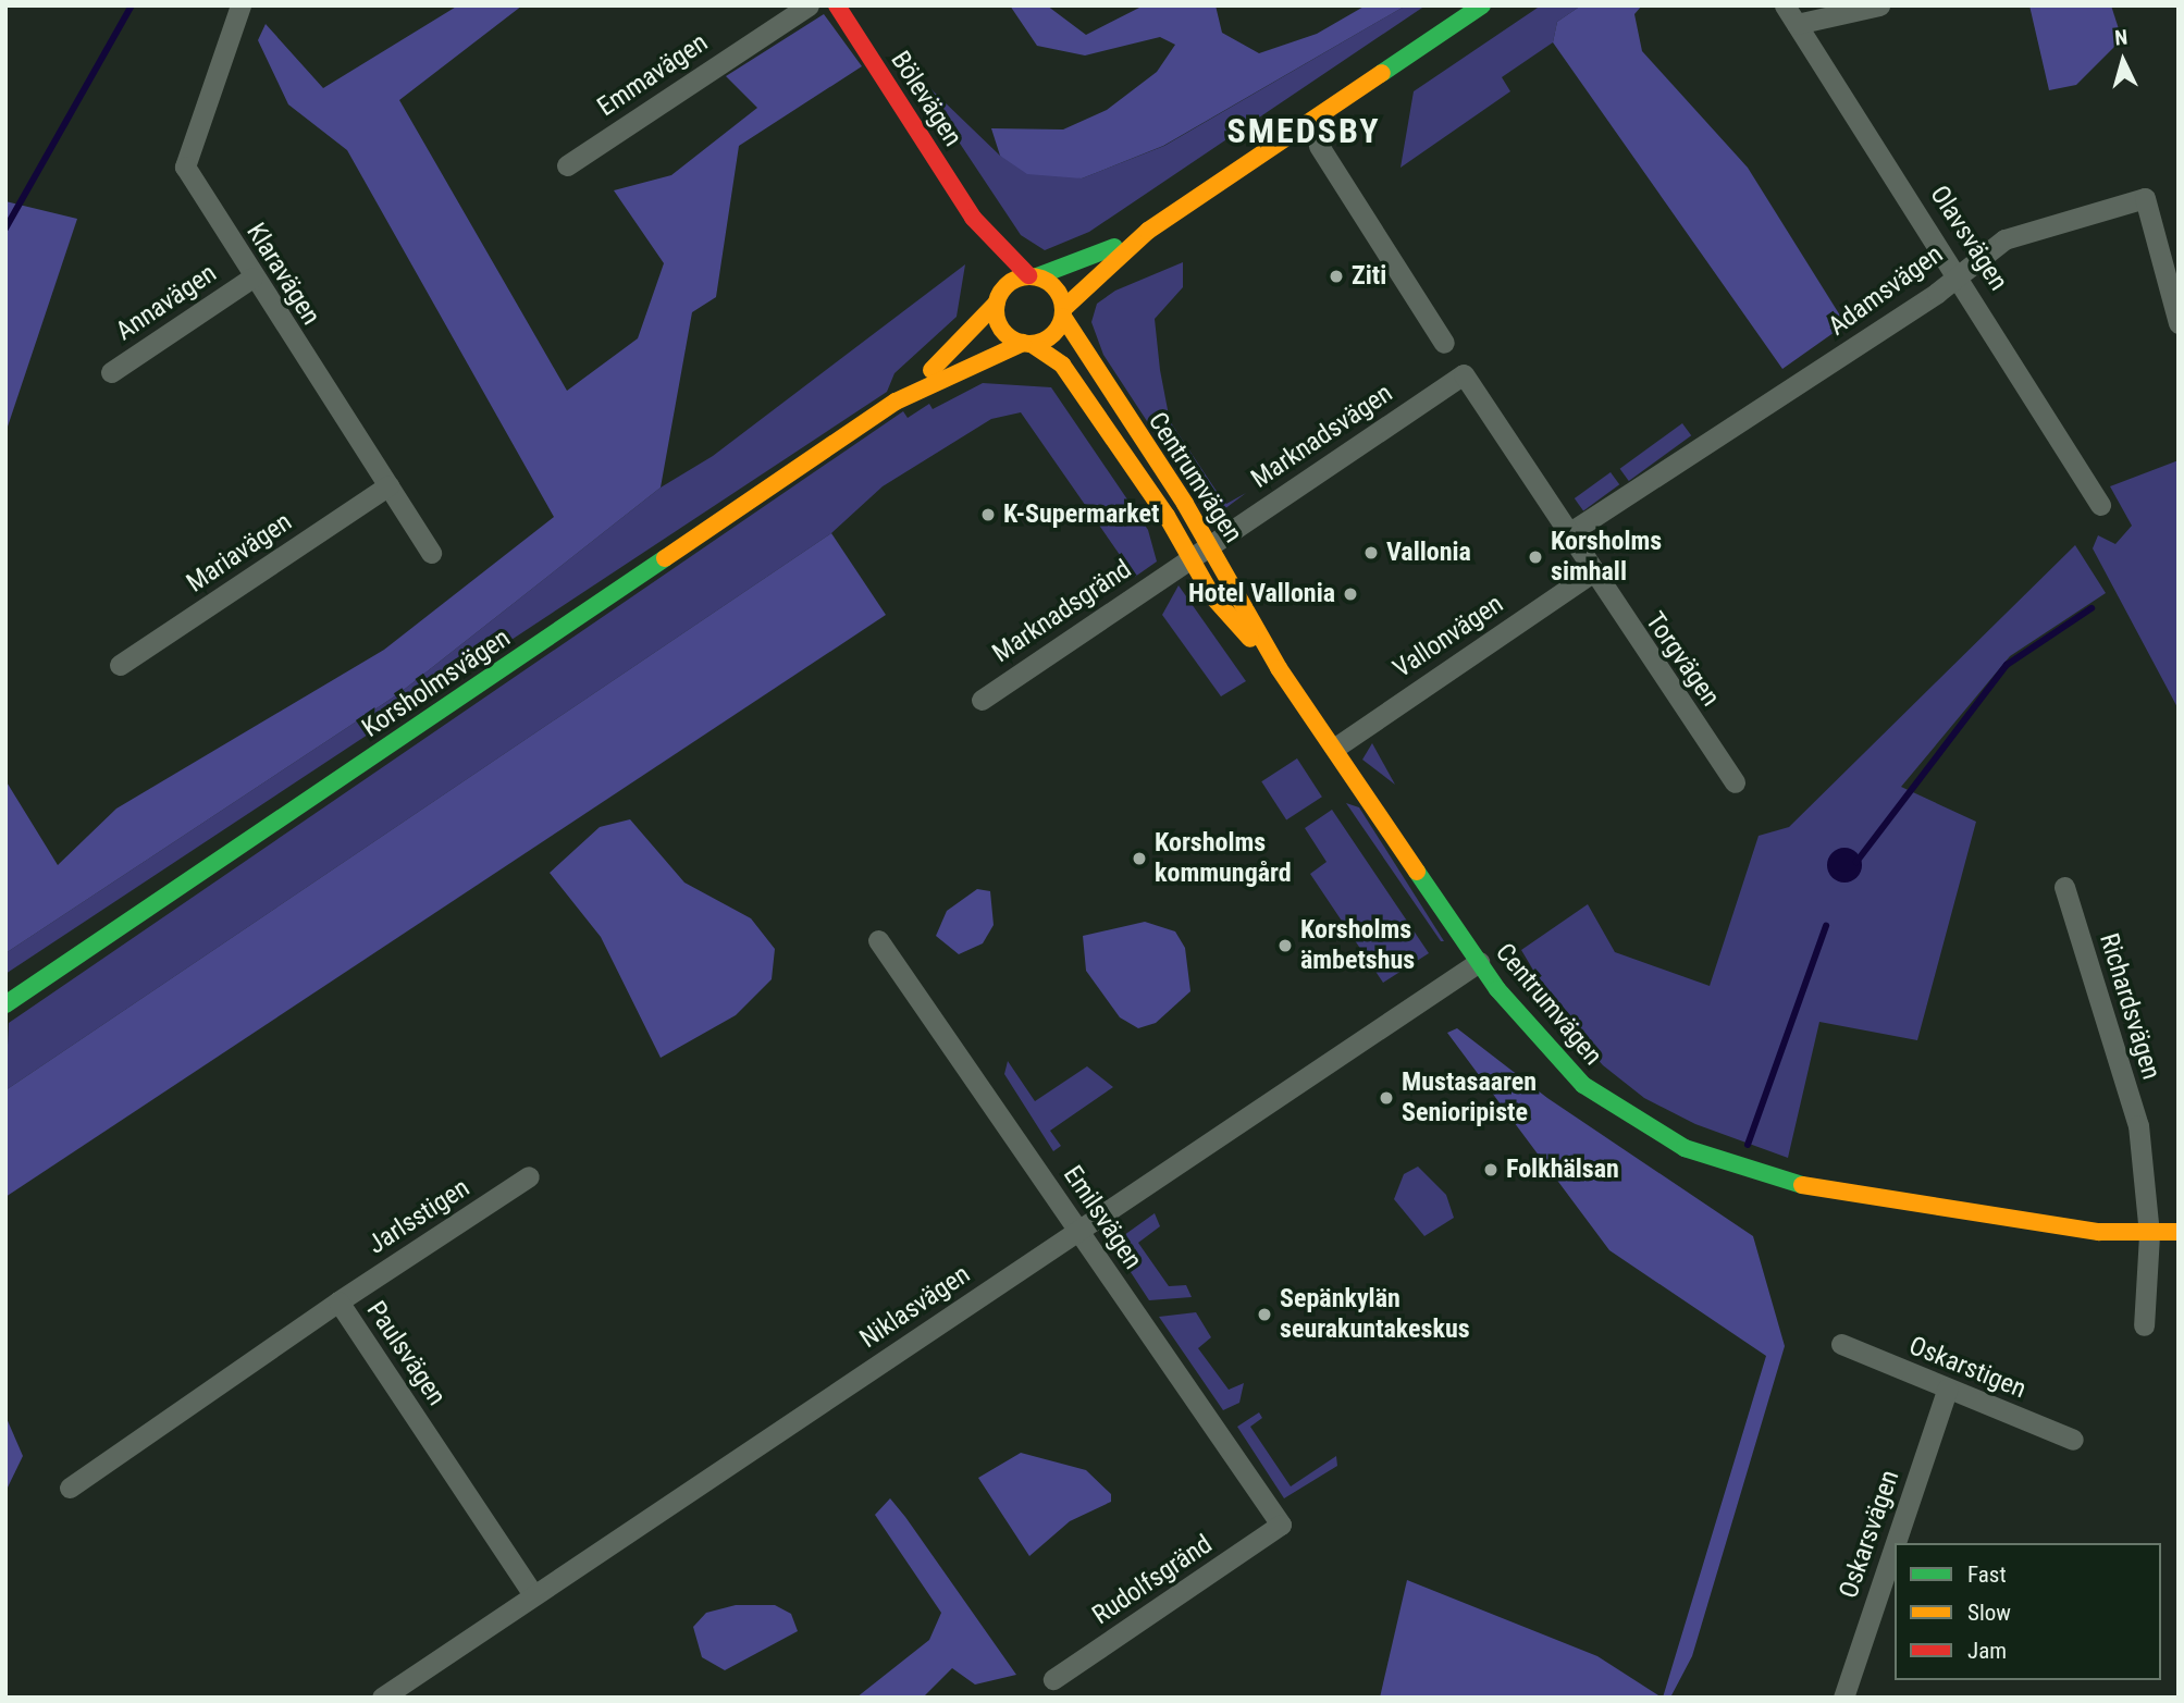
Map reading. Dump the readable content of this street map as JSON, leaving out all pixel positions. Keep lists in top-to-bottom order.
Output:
{
  "streets": {
    "main road": ["Bölevägen", "Centrumvägen", "Korsholmsvägen"],
    "street": [
      "Emmavägen",
      "Olavsvägen",
      "Klaravägen",
      "Adamsvägen",
      "Annavägen",
      "Marknadsvägen",
      "Mariavägen",
      "Marknadsgränd",
      "Vallonvägen",
      "Torgvägen",
      "Richardsvägen",
      "Jarlsstigen",
      "Emilsvägen",
      "Niklasvägen",
      "Paulsvägen",
      "Oskarstigen",
      "Oskarsvägen",
      "Rudolfsgränd"
    ]
  },
  "crossings": [
    ["Bölevägen", "Centrumvägen"],
    ["Bölevägen", "Korsholmsvägen"],
    ["Olavsvägen", "Adamsvägen"],
    ["Klaravägen", "Annavägen"],
    ["Klaravägen", "Mariavägen"],
    ["Adamsvägen", "Torgvägen"],
    ["Marknadsvägen", "Centrumvägen"],
    ["Marknadsvägen", "Marknadsgränd"],
    ["Marknadsvägen", "Torgvägen"],
    ["Centrumvägen", "Marknadsgränd"],
    ["Centrumvägen", "Vallonvägen"],
    ["Centrumvägen", "Korsholmsvägen"],
    ["Centrumvägen", "Richardsvägen"],
    ["Centrumvägen", "Niklasvägen"],
    ["Vallonvägen", "Torgvägen"],
    ["Jarlsstigen", "Paulsvägen"],
    ["Emilsvägen", "Niklasvägen"],
    ["Emilsvägen", "Rudolfsgränd"],
    ["Niklasvägen", "Paulsvägen"],
    ["Oskarstigen", "Oskarsvägen"]
  ],
  "districts": ["SMEDSBY"],
  "places": [
    "Ziti",
    "K-Supermarket",
    "Vallonia",
    "Korsholms simhall",
    "Hotel Vallonia",
    "Korsholms kommungård",
    "Korsholms ämbetshus",
    "Mustasaaren Senioripiste",
    "Folkhälsan",
    "Sepänkylän seurakuntakeskus"
  ],
  "legend": ["Fast", "Slow", "Jam"],
  "north": "top"
}
